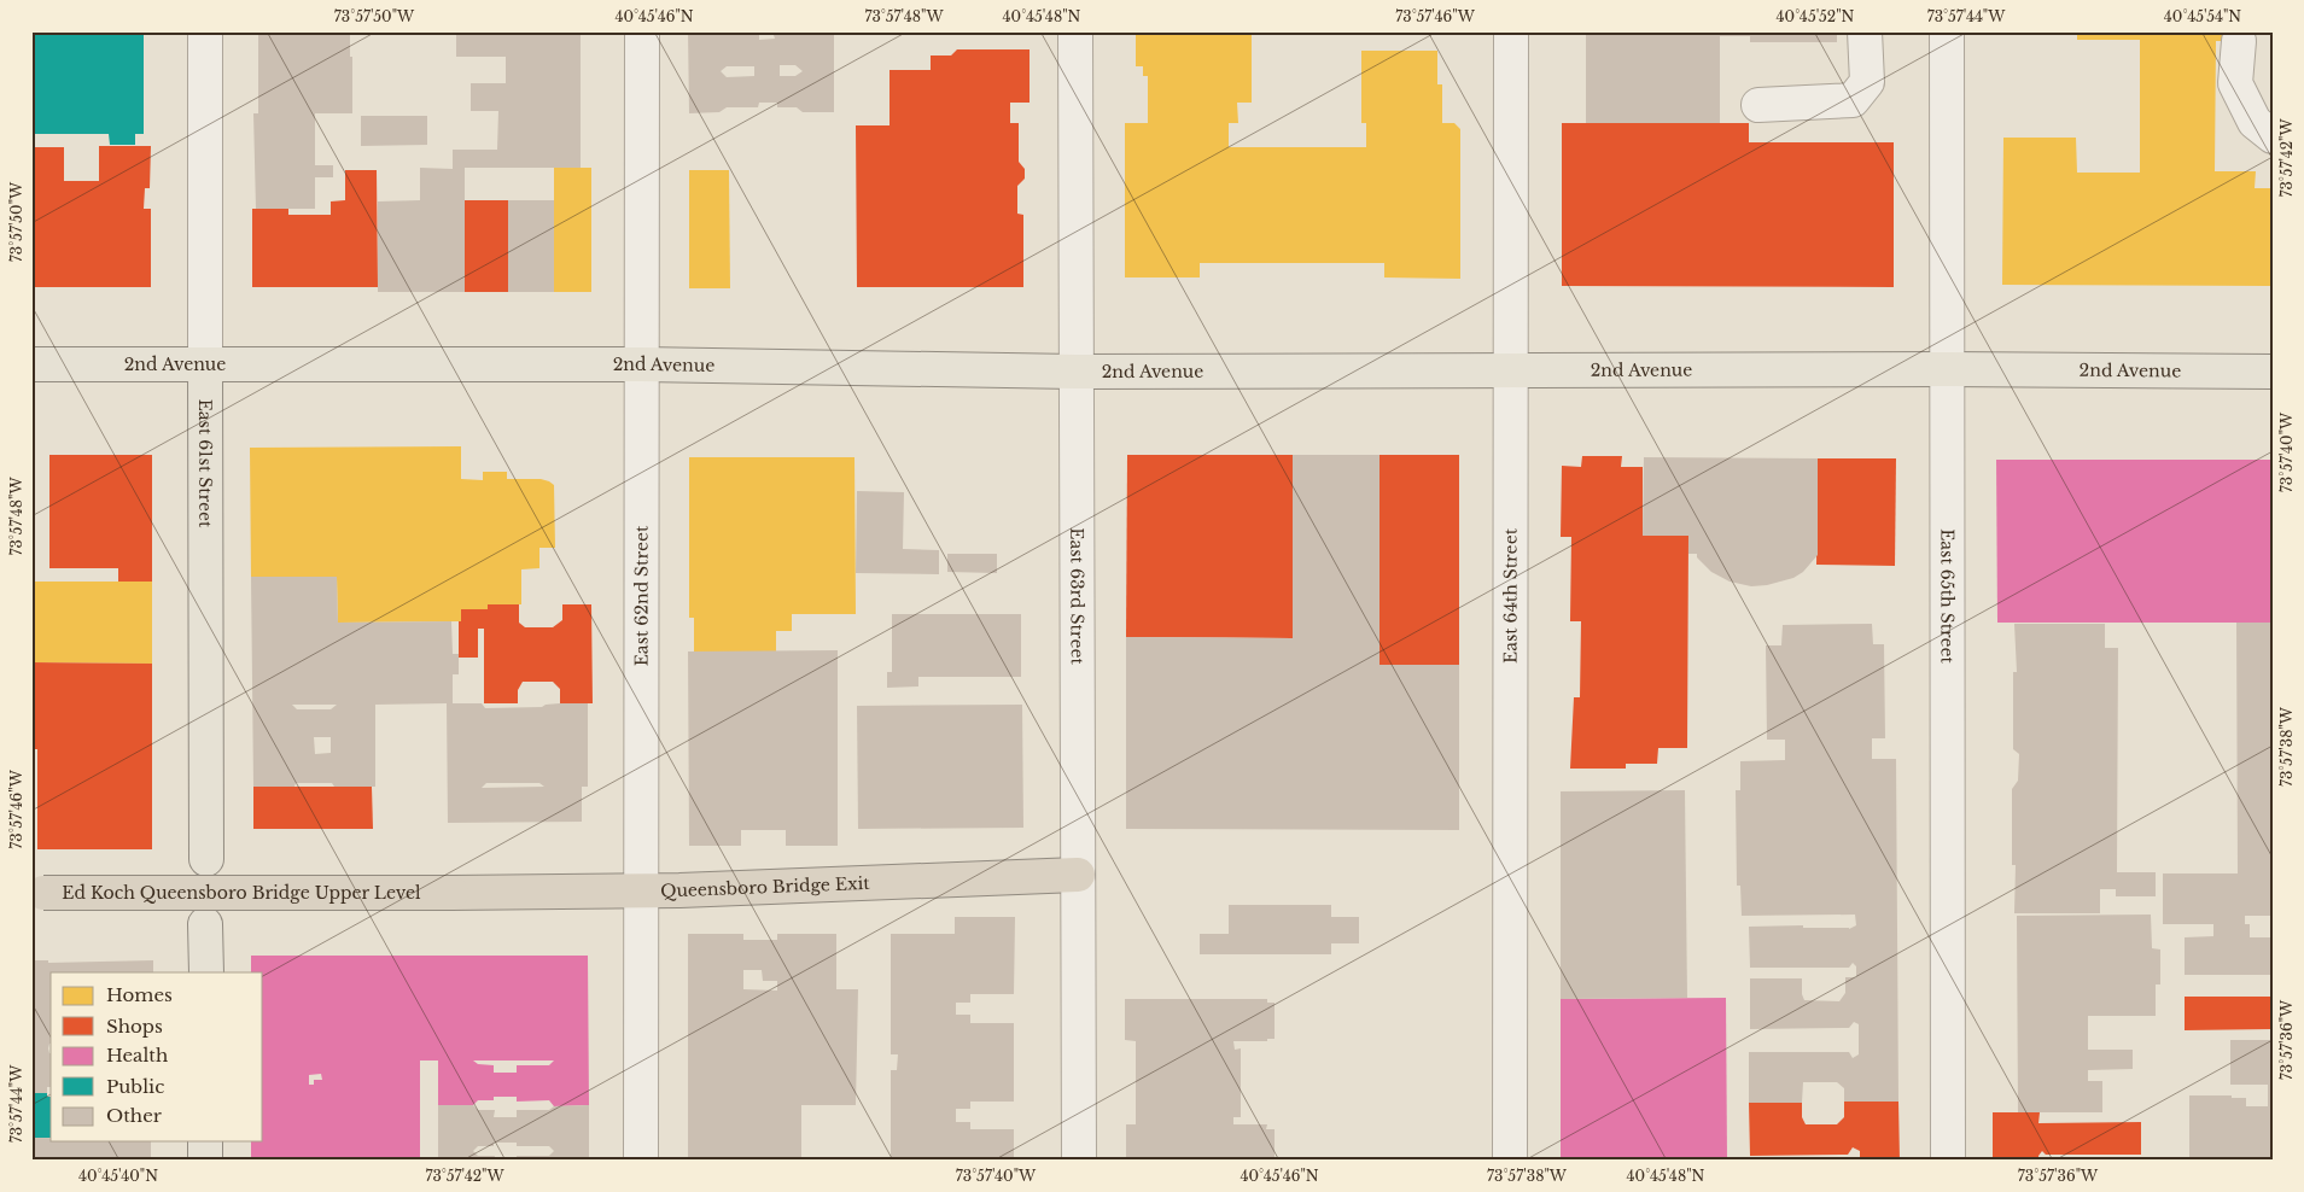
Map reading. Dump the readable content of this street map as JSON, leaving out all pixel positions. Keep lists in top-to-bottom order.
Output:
{
  "streets": {
    "highway": ["Queensboro Bridge Exit", "Ed Koch Queensboro Bridge Upper Level"],
    "main road": ["2nd Avenue", "East 61st Street"],
    "street": [
      "East 62nd Street",
      "East 63rd Street",
      "East 64th Street",
      "East 65th Street"
    ]
  },
  "crossings": [
    ["2nd Avenue", "East 61st Street"],
    ["2nd Avenue", "East 62nd Street"],
    ["2nd Avenue", "East 63rd Street"],
    ["2nd Avenue", "East 64th Street"],
    ["2nd Avenue", "East 65th Street"],
    ["East 62nd Street", "Queensboro Bridge Exit"],
    ["East 63rd Street", "Queensboro Bridge Exit"],
    ["Queensboro Bridge Exit", "Ed Koch Queensboro Bridge Upper Level"]
  ],
  "legend": [
    "Homes",
    "Shops",
    "Health",
    "Public",
    "Other"
  ],
  "coordinates": [
    "73°57'50\"W",
    "40°45'46\"N",
    "73°57'48\"W",
    "40°45'48\"N",
    "73°57'46\"W",
    "40°45'52\"N",
    "73°57'44\"W",
    "40°45'54\"N",
    "73°57'42\"W",
    "73°57'40\"W",
    "73°57'38\"W",
    "73°57'36\"W",
    "40°45'40\"N"
  ]
}
